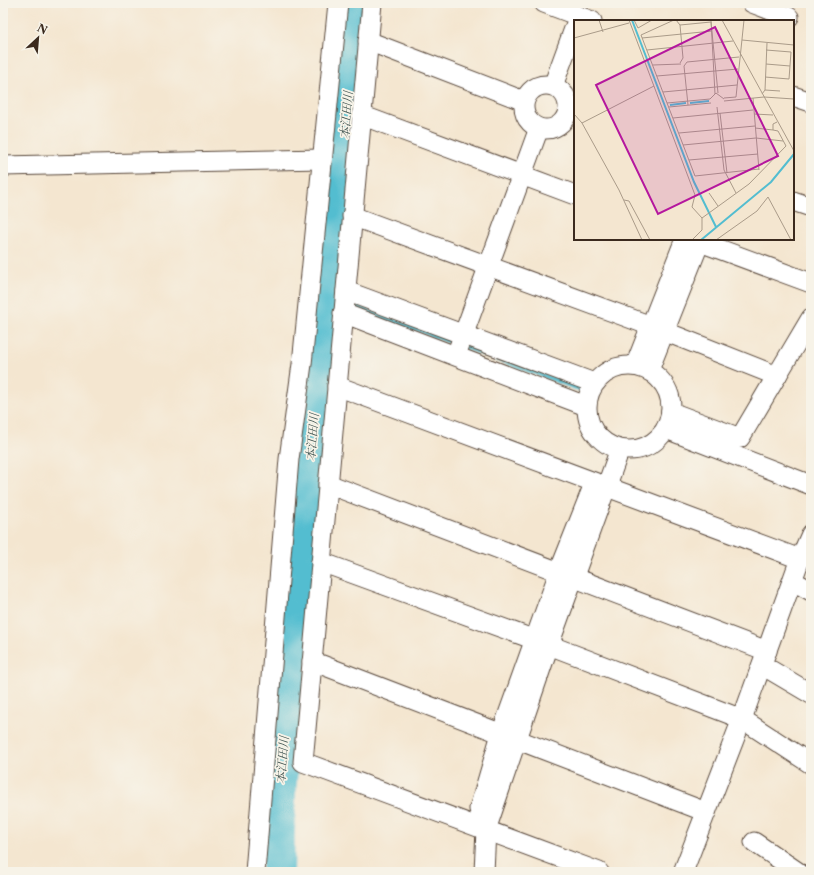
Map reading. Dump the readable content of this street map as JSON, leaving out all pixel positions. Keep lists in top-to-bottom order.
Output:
{
  "water": ["本江田川"],
  "north": "top right"
}
